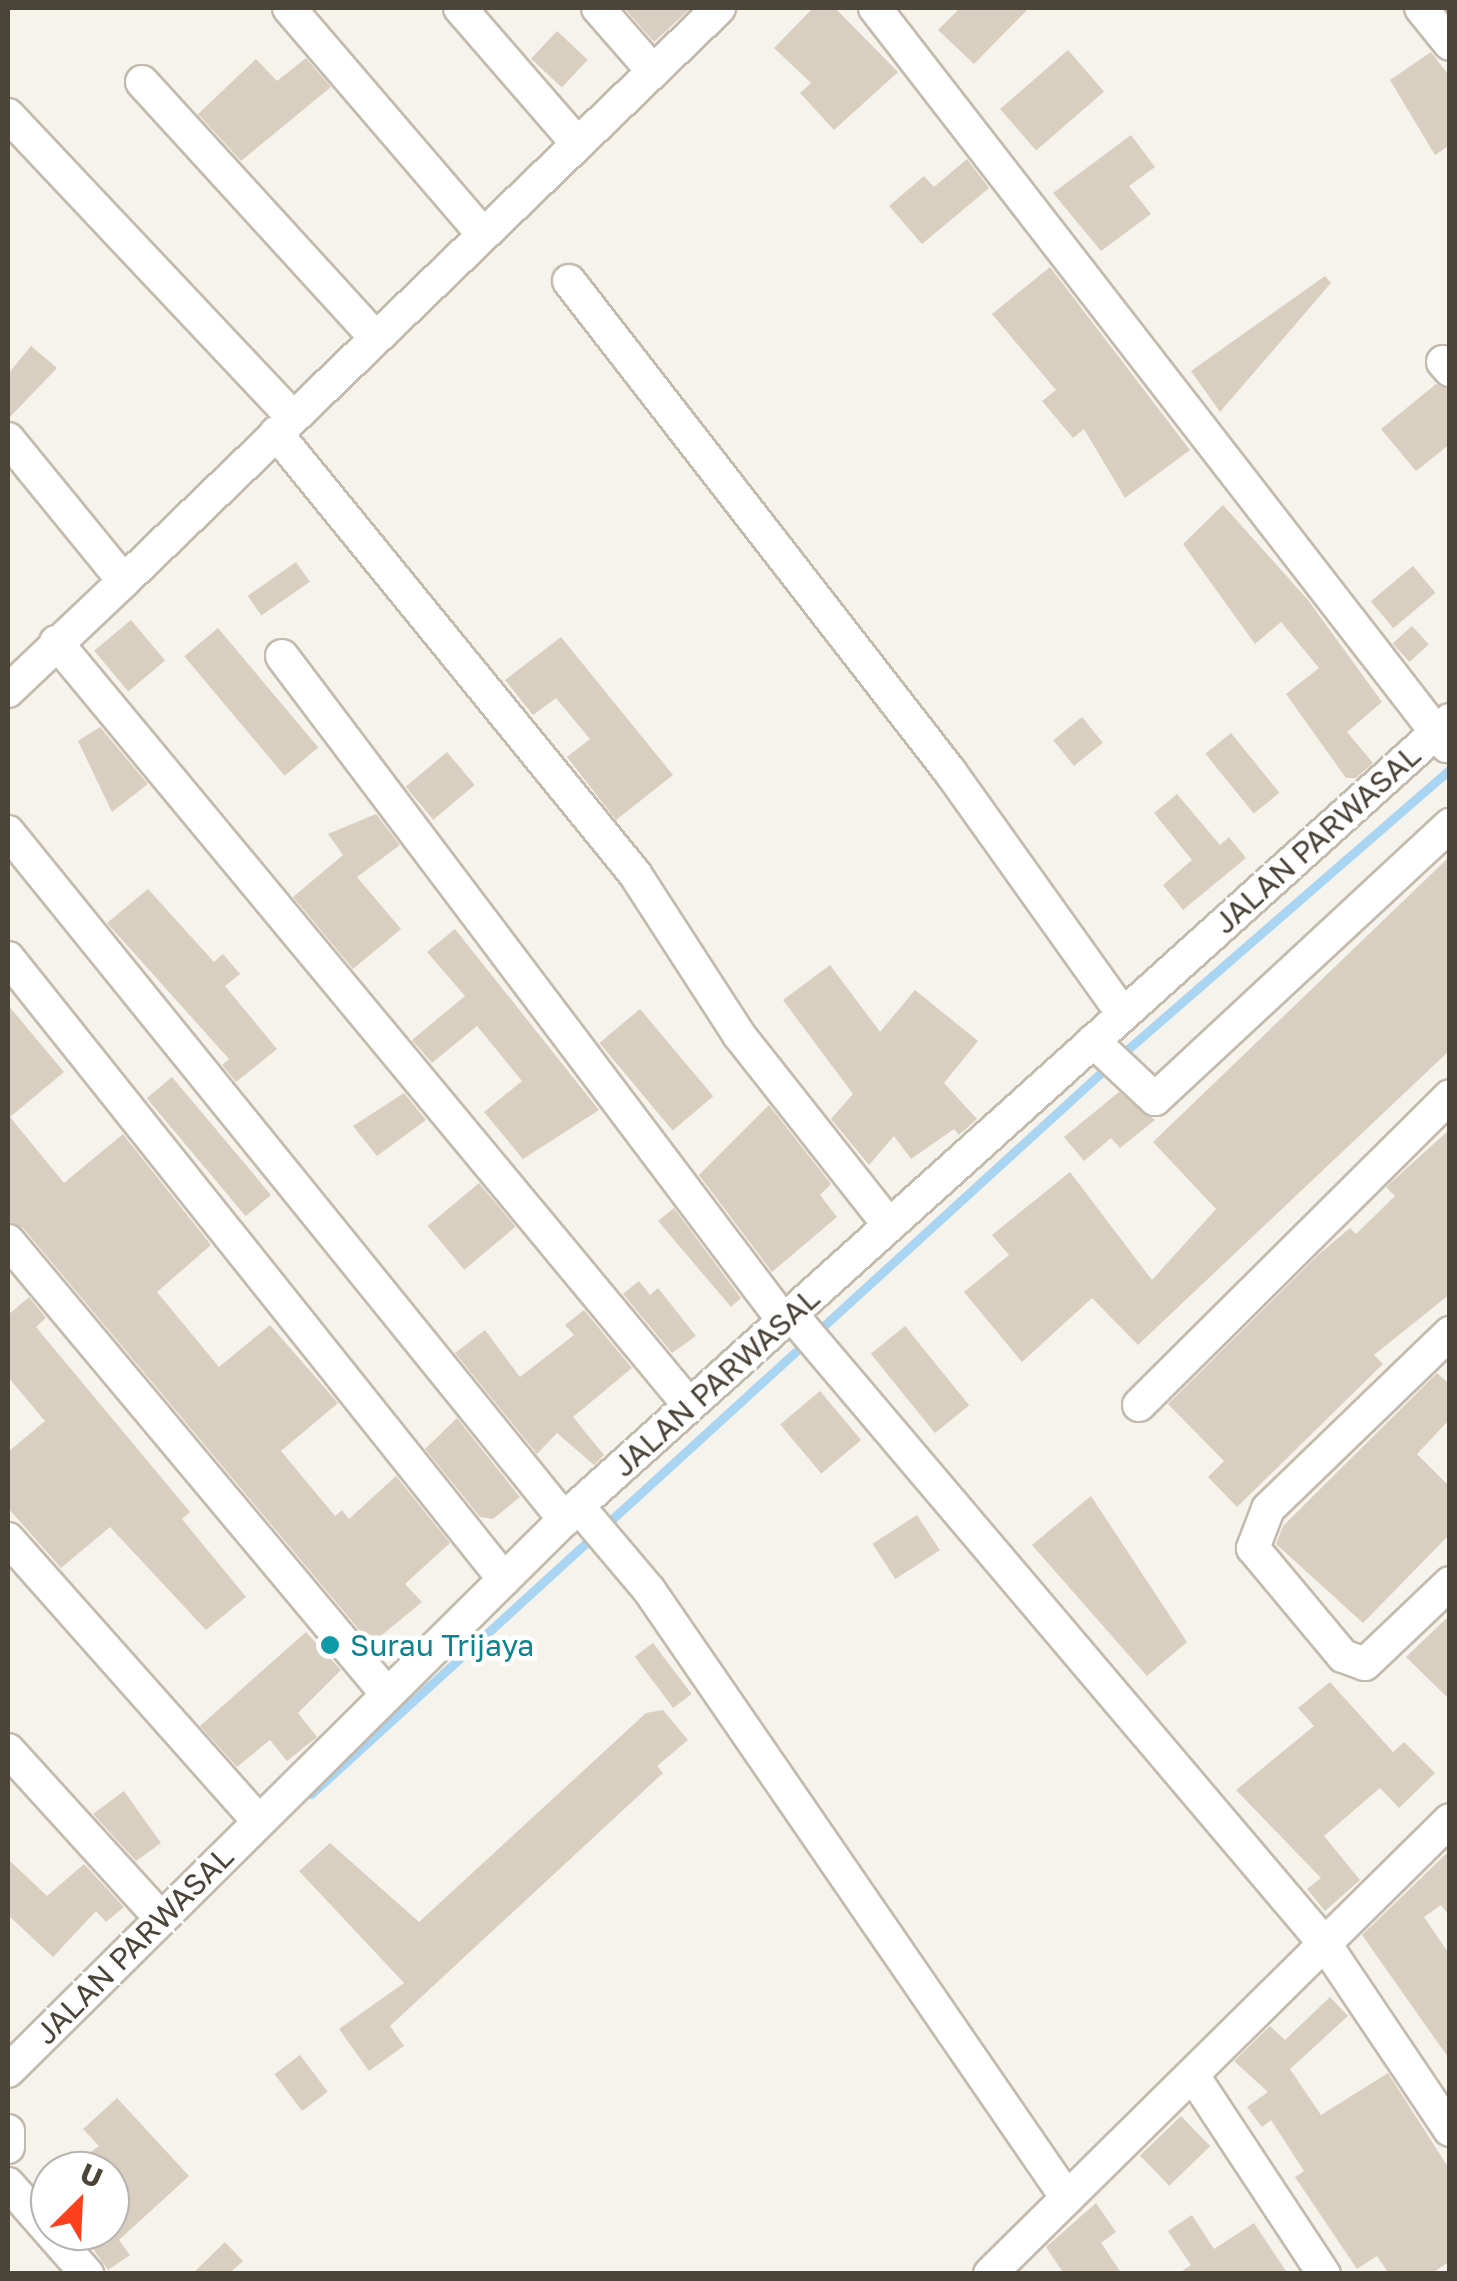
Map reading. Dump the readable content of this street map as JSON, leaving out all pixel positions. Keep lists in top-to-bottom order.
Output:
{
  "streets": {
    "street": ["JALAN PARWASAL"]
  },
  "places": ["Surau Trijaya"],
  "north": "top right"
}
